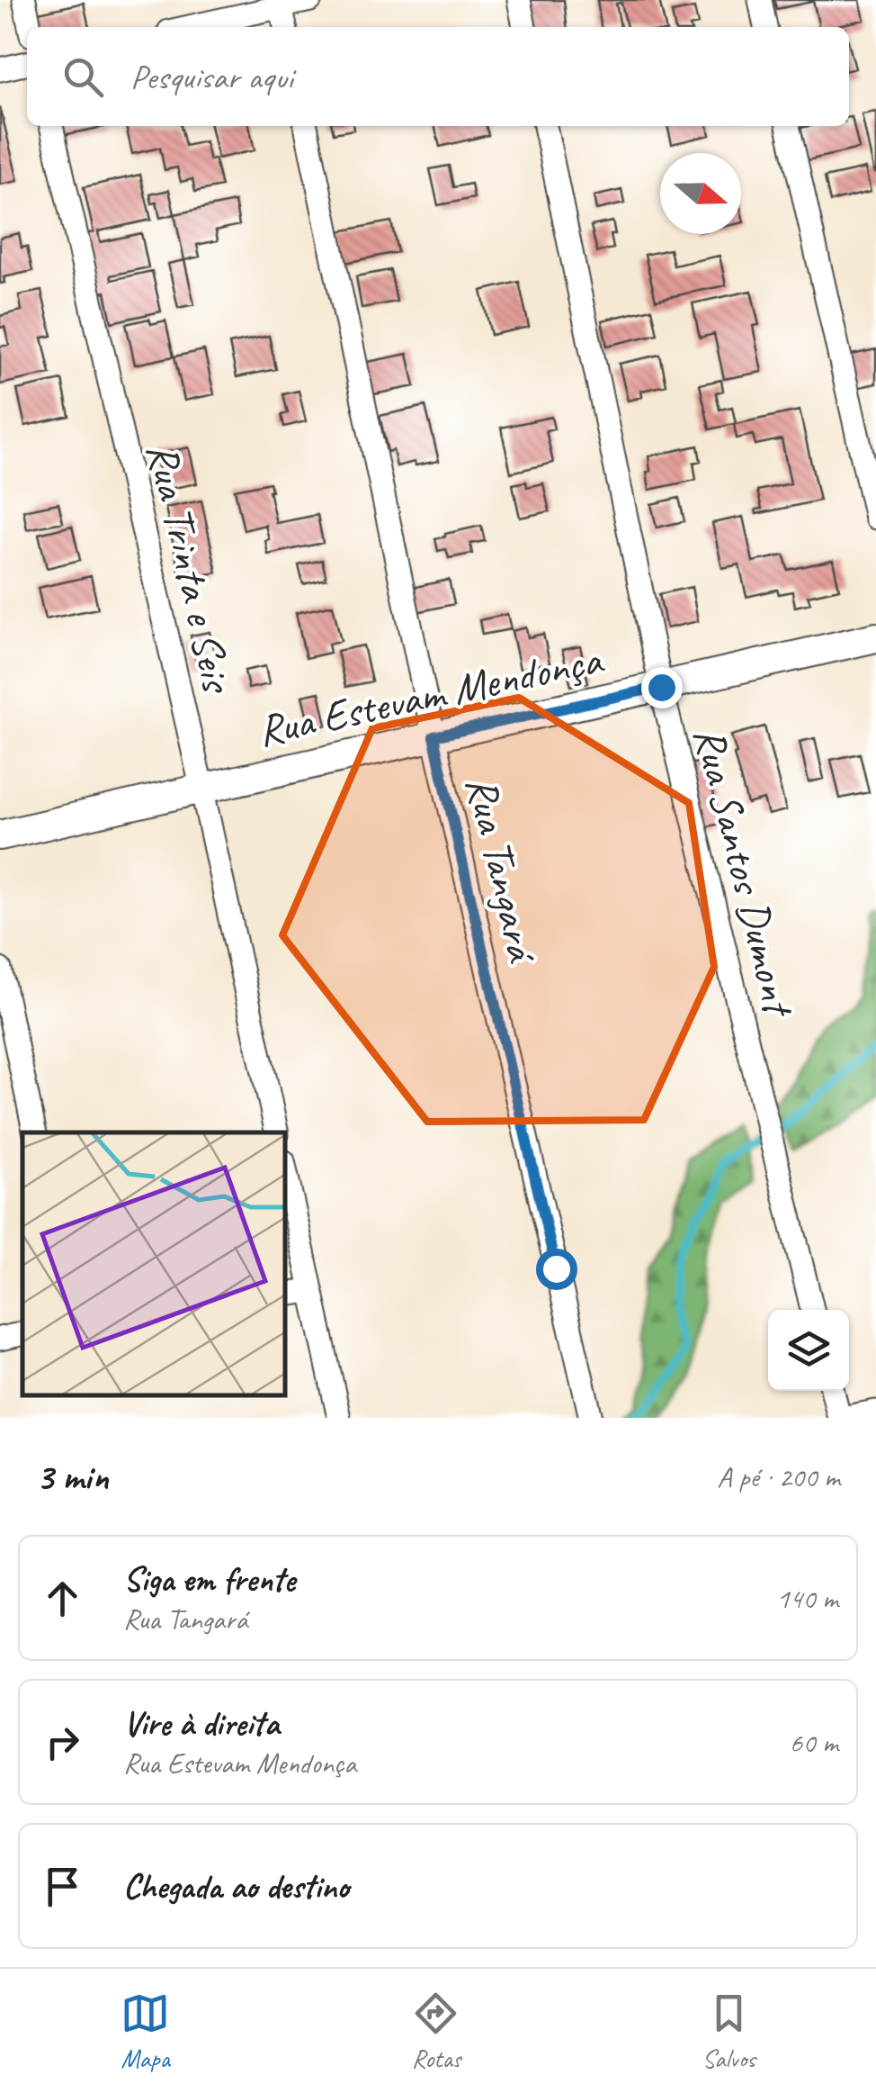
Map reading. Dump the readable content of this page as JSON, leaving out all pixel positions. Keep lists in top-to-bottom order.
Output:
{
  "streets": {
    "street": [
      "Rua Trinta e Seis",
      "Rua Estevam Mendonça",
      "Rua Tangará",
      "Rua Santos Dumont"
    ]
  },
  "crossings": [
    ["Rua Trinta e Seis", "Rua Estevam Mendonça"],
    ["Rua Estevam Mendonça", "Rua Tangará"],
    ["Rua Estevam Mendonça", "Rua Santos Dumont"]
  ],
  "north": "right",
  "page": {
    "search": "Pesquisar aqui",
    "heading": ["3 min", "A pé · 200 m"],
    "list": [
      ["Siga em frente", "Rua Tangará", "140 m"],
      ["Vire à direita", "Rua Estevam Mendonça", "60 m"],
      "Chegada ao destino"
    ],
    "nav": ["Mapa", "Rotas", "Salvos"]
  }
}
